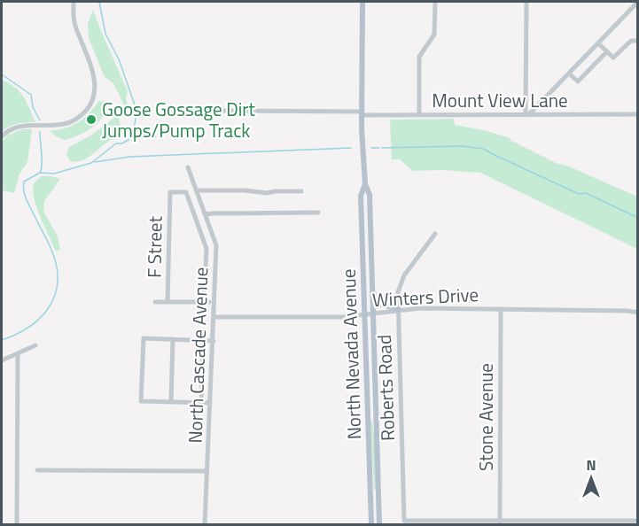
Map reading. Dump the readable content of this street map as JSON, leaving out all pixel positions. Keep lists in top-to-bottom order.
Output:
{
  "streets": {
    "main road": ["North Nevada Avenue"],
    "street": [
      "Mount View Lane",
      "F Street",
      "Winters Drive",
      "North Cascade Avenue",
      "Roberts Road",
      "Stone Avenue"
    ]
  },
  "crossings": [
    ["Mount View Lane", "North Nevada Avenue"],
    ["F Street", "North Cascade Avenue"],
    ["Winters Drive", "North Nevada Avenue"],
    ["Winters Drive", "North Cascade Avenue"],
    ["Winters Drive", "Roberts Road"],
    ["Winters Drive", "Stone Avenue"],
    ["Roberts Road", "Stone Avenue"]
  ],
  "places": ["Goose Gossage Dirt Jumps/Pump Track"],
  "north": "top"
}
